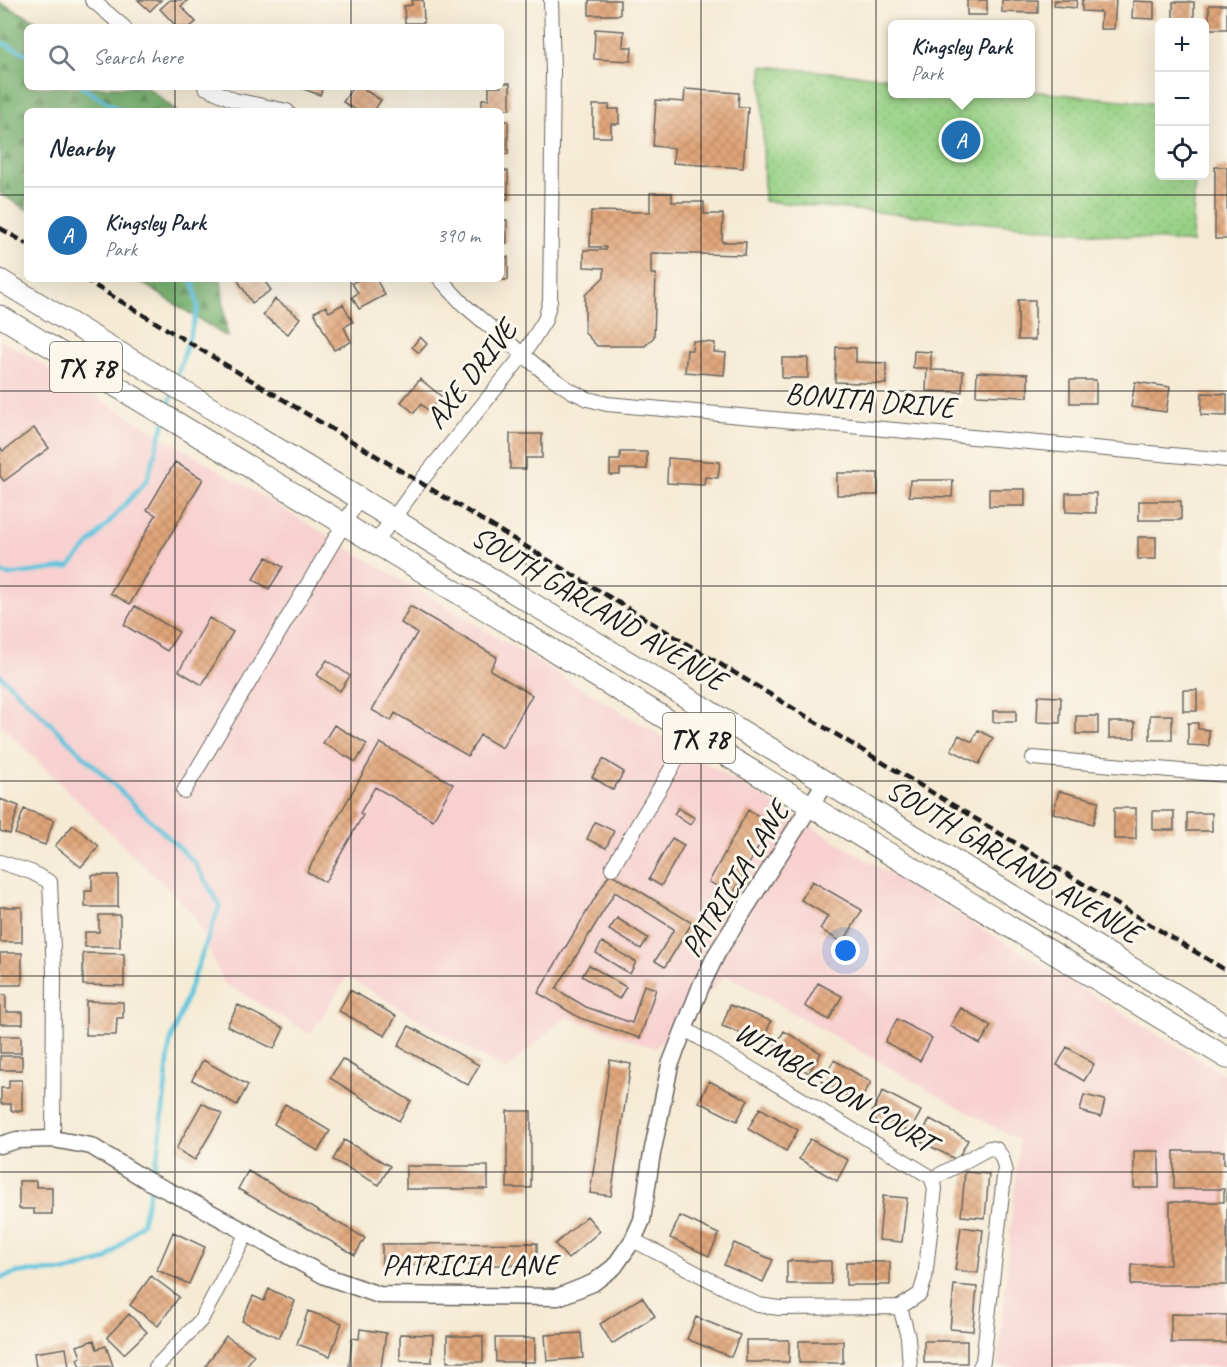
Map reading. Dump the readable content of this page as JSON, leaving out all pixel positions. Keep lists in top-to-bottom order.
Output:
{
  "streets": {
    "main road": ["TX 78", "SOUTH GARLAND AVENUE"],
    "street": [
      "AXE DRIVE",
      "BONITA DRIVE",
      "PATRICIA LANE",
      "WIMBLEDON COURT"
    ]
  },
  "crossings": [
    ["AXE DRIVE", "BONITA DRIVE"],
    ["AXE DRIVE", "SOUTH GARLAND AVENUE"],
    ["SOUTH GARLAND AVENUE", "PATRICIA LANE"],
    ["PATRICIA LANE", "WIMBLEDON COURT"]
  ],
  "page": {
    "map_buttons": ["+", "−"],
    "popup": ["Kingsley Park", "Park"],
    "search": "Search here",
    "heading": "Nearby",
    "pins": "A",
    "list": [
      {
        "mark": "A",
        "name": "Kingsley Park",
        "note": "Park",
        "value": "390 m"
      }
    ]
  }
}
